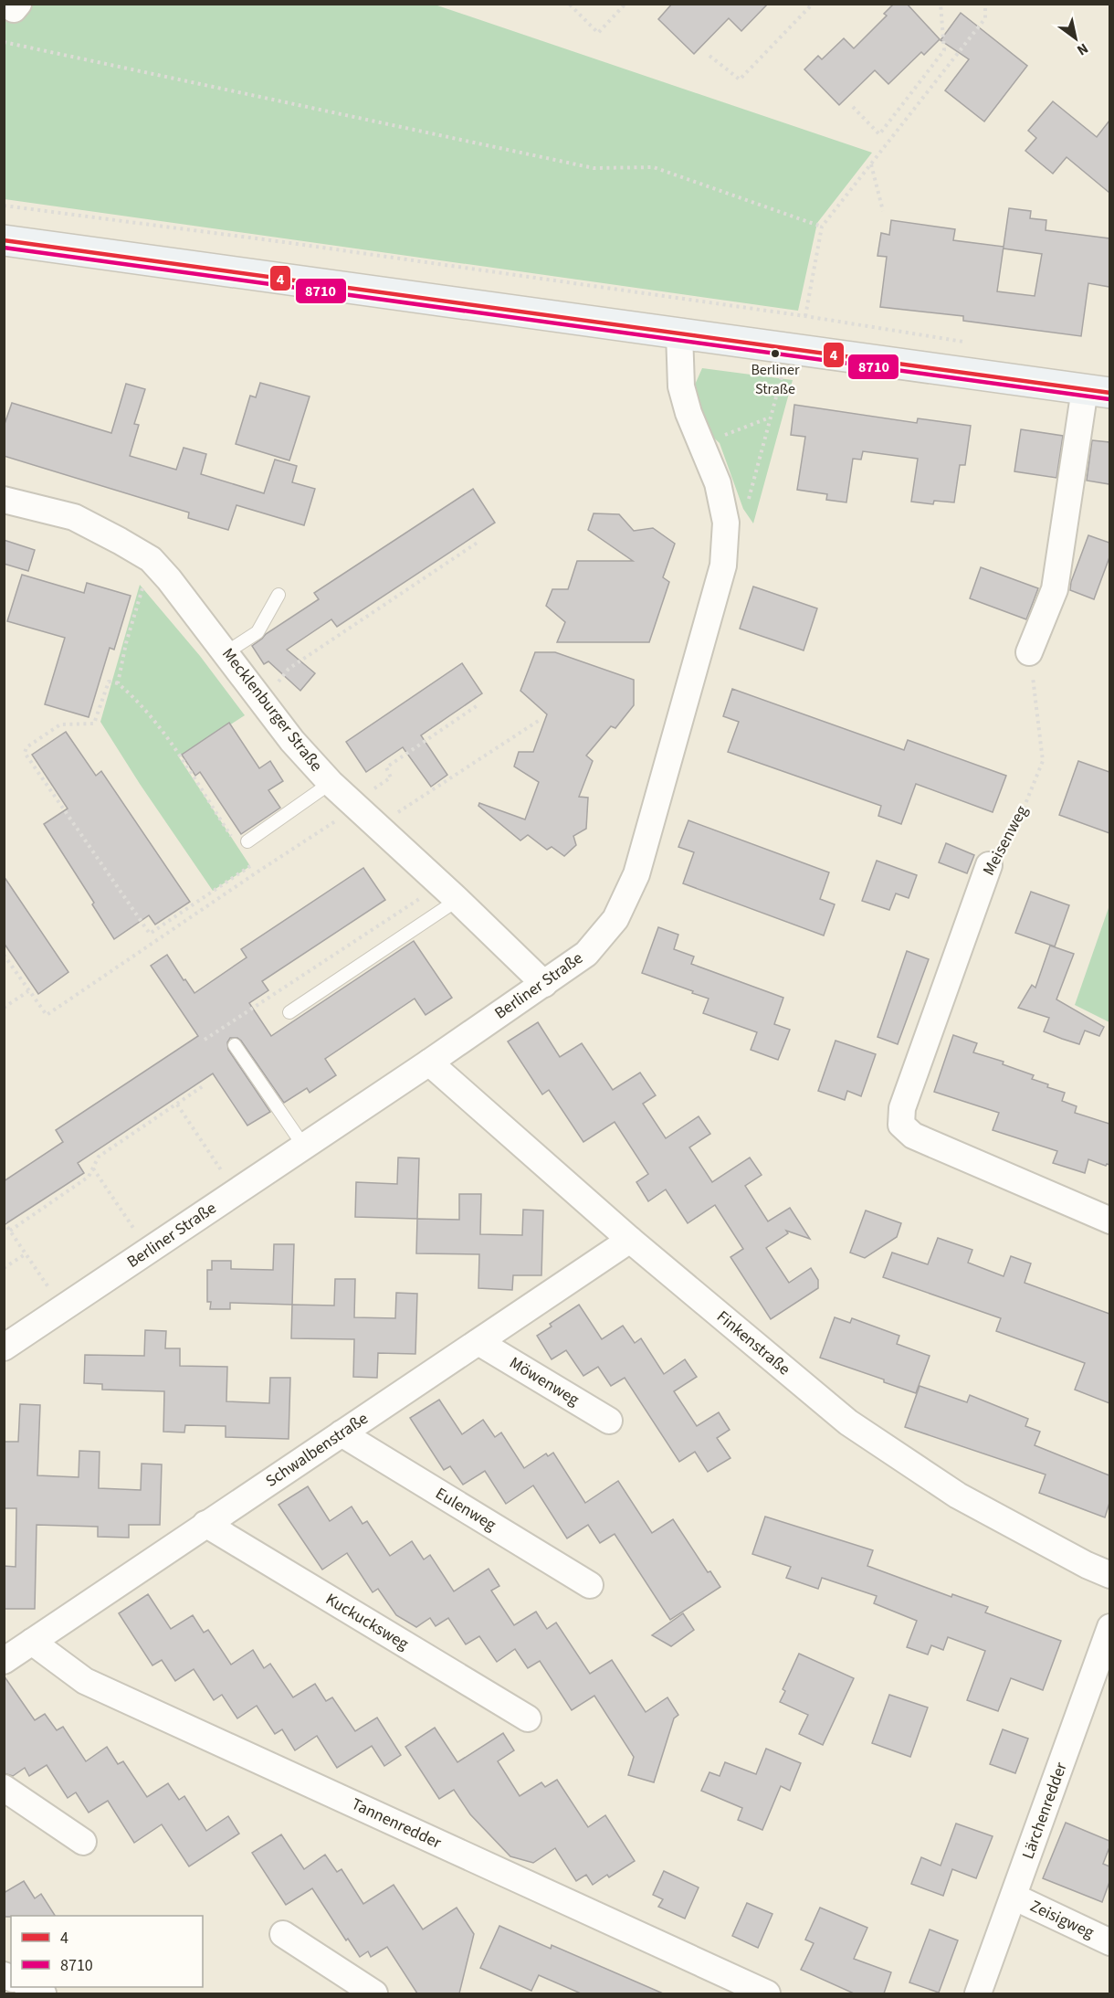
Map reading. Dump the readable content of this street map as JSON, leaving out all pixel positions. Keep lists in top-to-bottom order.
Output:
{
  "streets": {
    "street": [
      "Mecklenburger Straße",
      "Meisenweg",
      "Berliner Straße",
      "Finkenstraße",
      "Möwenweg",
      "Schwalbenstraße",
      "Eulenweg",
      "Kuckucksweg",
      "Lärchenredder",
      "Tannenredder",
      "Zeisigweg"
    ]
  },
  "crossings": [
    ["Mecklenburger Straße", "Berliner Straße"],
    ["Berliner Straße", "Finkenstraße"],
    ["Finkenstraße", "Schwalbenstraße"],
    ["Möwenweg", "Schwalbenstraße"],
    ["Schwalbenstraße", "Eulenweg"],
    ["Schwalbenstraße", "Kuckucksweg"],
    ["Schwalbenstraße", "Tannenredder"],
    ["Lärchenredder", "Zeisigweg"]
  ],
  "places": ["Berliner Straße"],
  "lines": ["transit line 4", "transit line 8710"],
  "legend": ["4", "8710"],
  "north": "bottom right"
}
